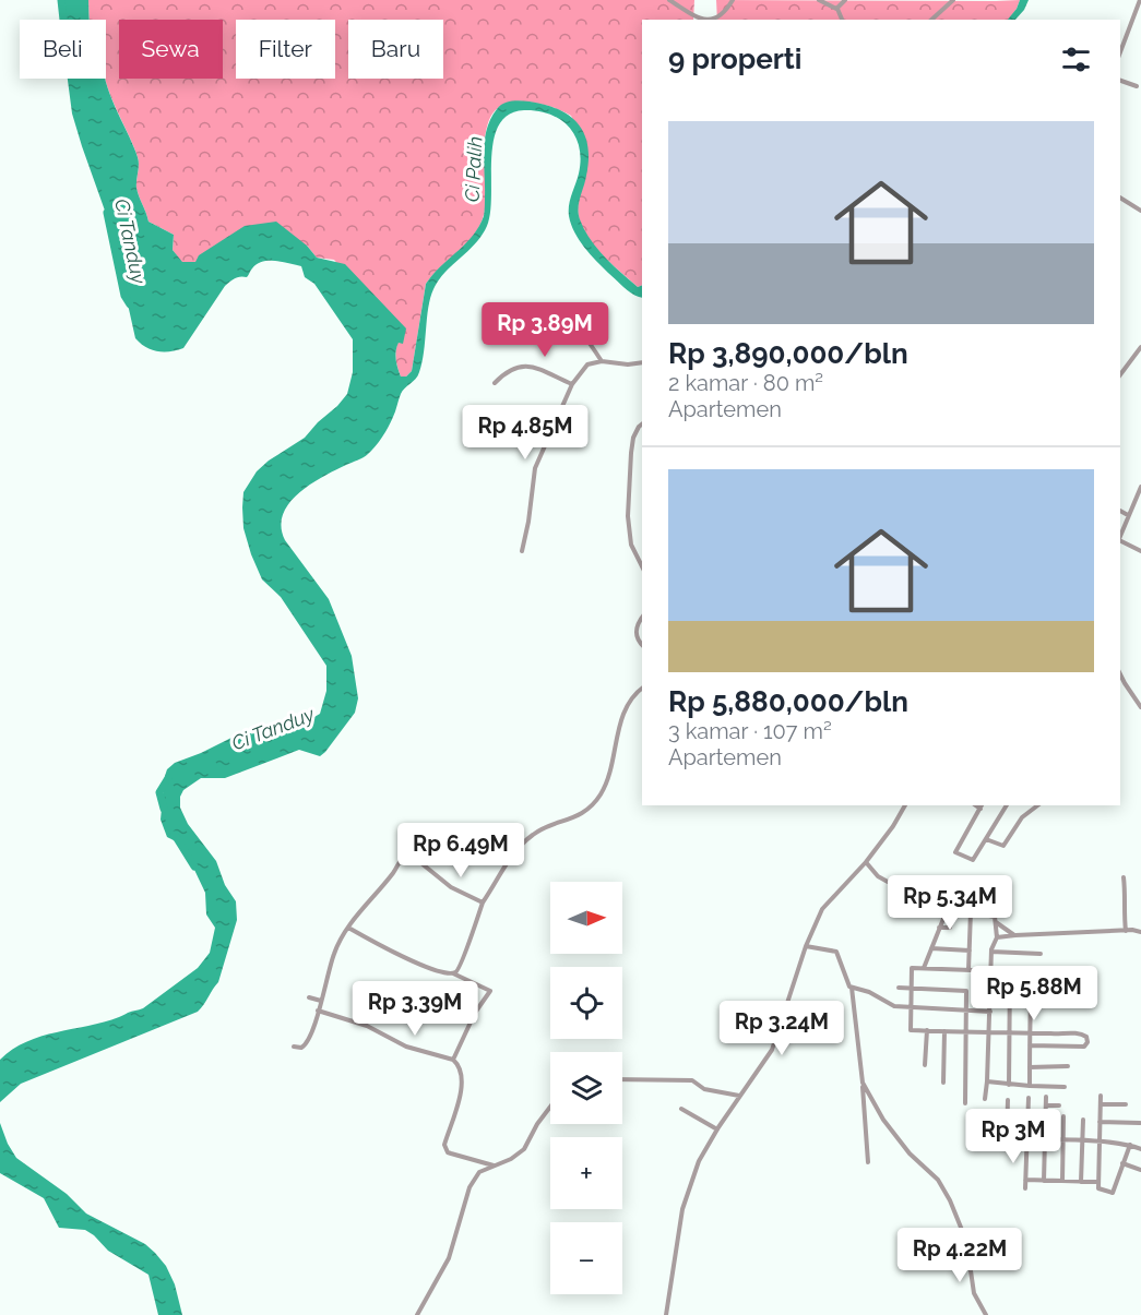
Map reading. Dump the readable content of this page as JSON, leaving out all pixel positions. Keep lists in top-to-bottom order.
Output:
{
  "water": ["Ci Palih", "Ci Tanduy"],
  "north": "right",
  "page": {
    "chip": [
      "Beli",
      "Sewa",
      "Filter",
      "Baru"
    ],
    "heading": "9 properti",
    "list": [
      {
        "name": "Rp 3,890,000/bln",
        "note": "2 kamar · 80 m² · Apartemen"
      },
      {
        "name": "Rp 5,880,000/bln",
        "note": "3 kamar · 107 m² · Apartemen"
      }
    ],
    "price": [
      "Rp 3.89M",
      "Rp 4.85M",
      "Rp 6.49M",
      "Rp 5.34M",
      "Rp 5.88M",
      "Rp 3.39M",
      "Rp 3.24M",
      "Rp 3M",
      "Rp 4.22M"
    ],
    "map_buttons": ["+", "−"]
  }
}
